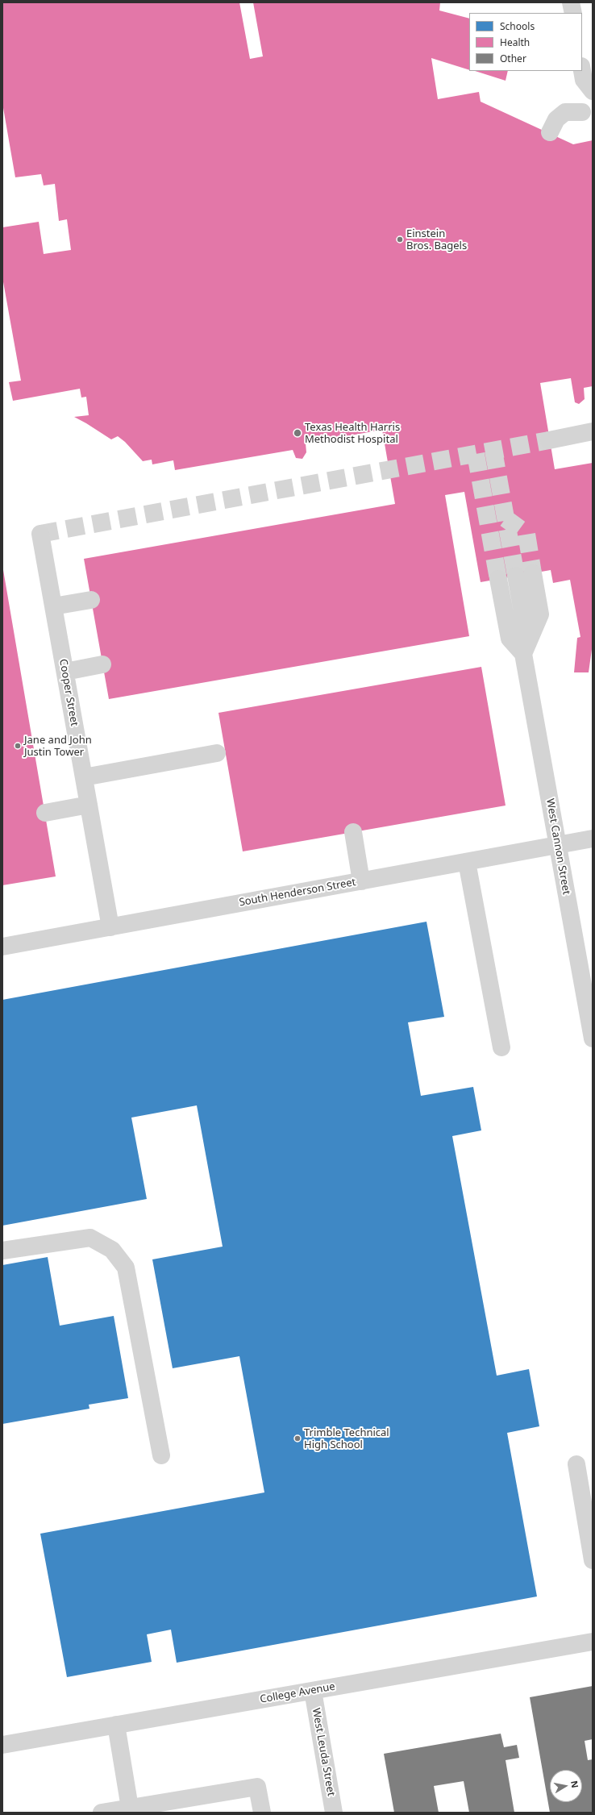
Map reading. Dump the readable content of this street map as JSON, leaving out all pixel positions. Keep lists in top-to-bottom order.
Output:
{
  "streets": {
    "street": [
      "Cooper Street",
      "West Cannon Street",
      "South Henderson Street",
      "College Avenue",
      "West Leuda Street"
    ]
  },
  "crossings": [
    ["Cooper Street", "South Henderson Street"],
    ["West Cannon Street", "South Henderson Street"],
    ["College Avenue", "West Leuda Street"]
  ],
  "places": [
    "Einstein Bros. Bagels",
    "Texas Health Harris Methodist Hospital",
    "Jane and John Justin Tower",
    "Trimble Technical High School"
  ],
  "legend": ["Schools", "Health", "Other"],
  "north": "right"
}
